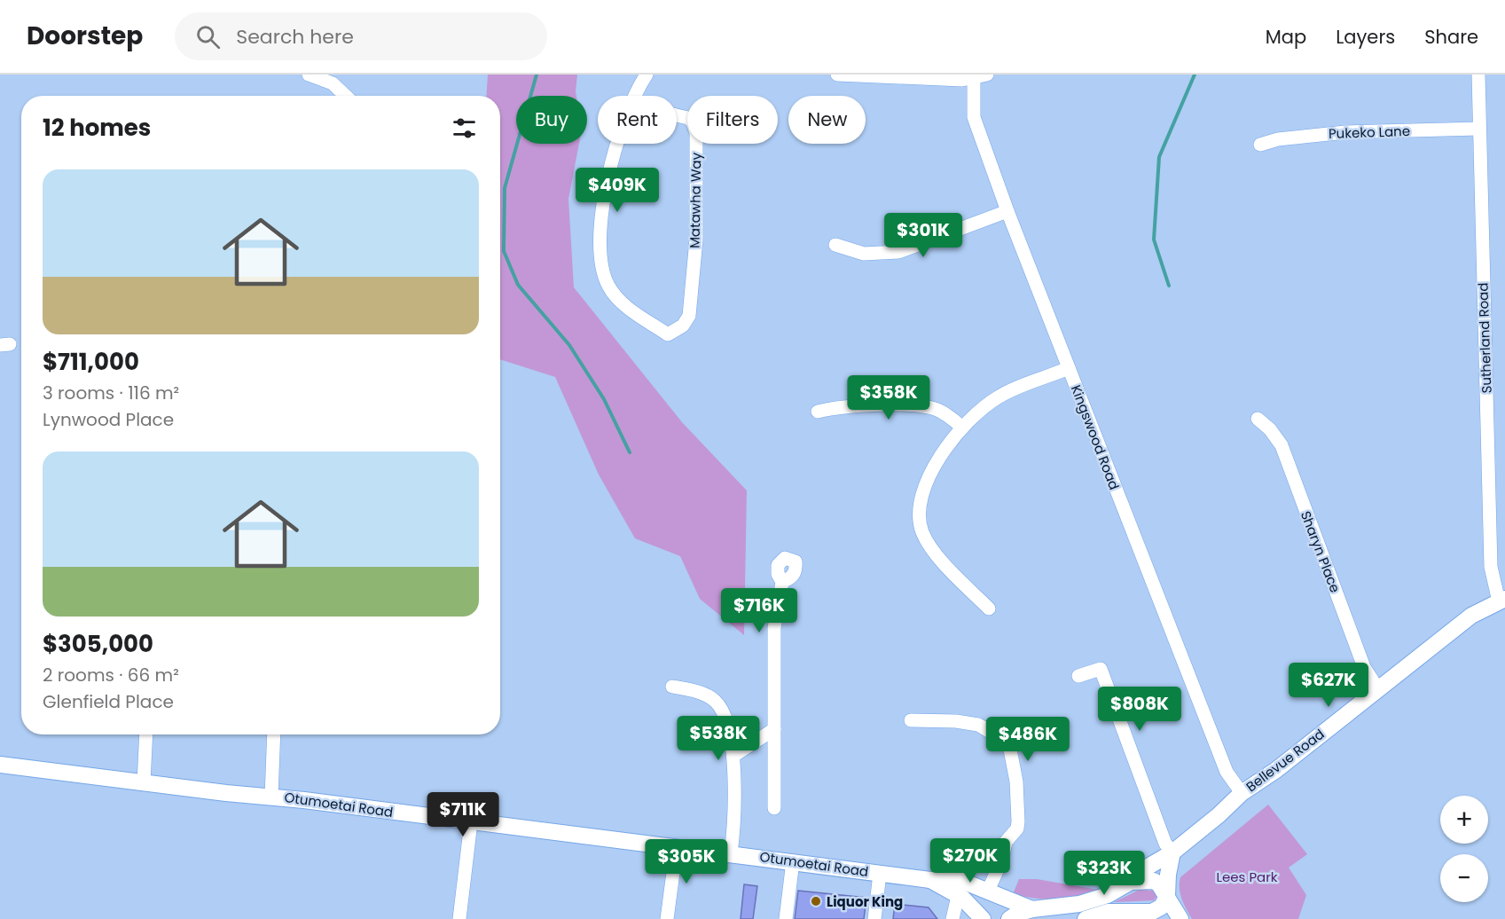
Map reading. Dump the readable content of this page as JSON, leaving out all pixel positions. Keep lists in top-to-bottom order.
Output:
{
  "streets": {
    "main road": ["Bellevue Road", "Otumoetai Road"],
    "street": [
      "Pukeko Lane",
      "Matawha Way",
      "Sutherland Road",
      "Kingswood Road",
      "Sharyn Place"
    ]
  },
  "crossings": [
    ["Pukeko Lane", "Sutherland Road"],
    ["Sutherland Road", "Bellevue Road"],
    ["Kingswood Road", "Bellevue Road"],
    ["Sharyn Place", "Bellevue Road"]
  ],
  "parks": ["Lees Park"],
  "places": ["Liquor King"],
  "page": {
    "header": "Doorstep",
    "search": "Search here",
    "nav": ["Map", "Layers", "Share"],
    "chip": [
      "Buy",
      "Rent",
      "Filters",
      "New"
    ],
    "heading": "12 homes",
    "list": [
      {
        "name": "$711,000",
        "note": "3 rooms · 116 m² · Lynwood Place"
      },
      {
        "name": "$305,000",
        "note": "2 rooms · 66 m² · Glenfield Place"
      }
    ],
    "price": [
      "$409K",
      "$301K",
      "$358K",
      "$716K",
      "$627K",
      "$808K",
      "$538K",
      "$486K",
      "$711K",
      "$270K",
      "$305K",
      "$323K"
    ],
    "map_buttons": ["+", "−"]
  }
}
